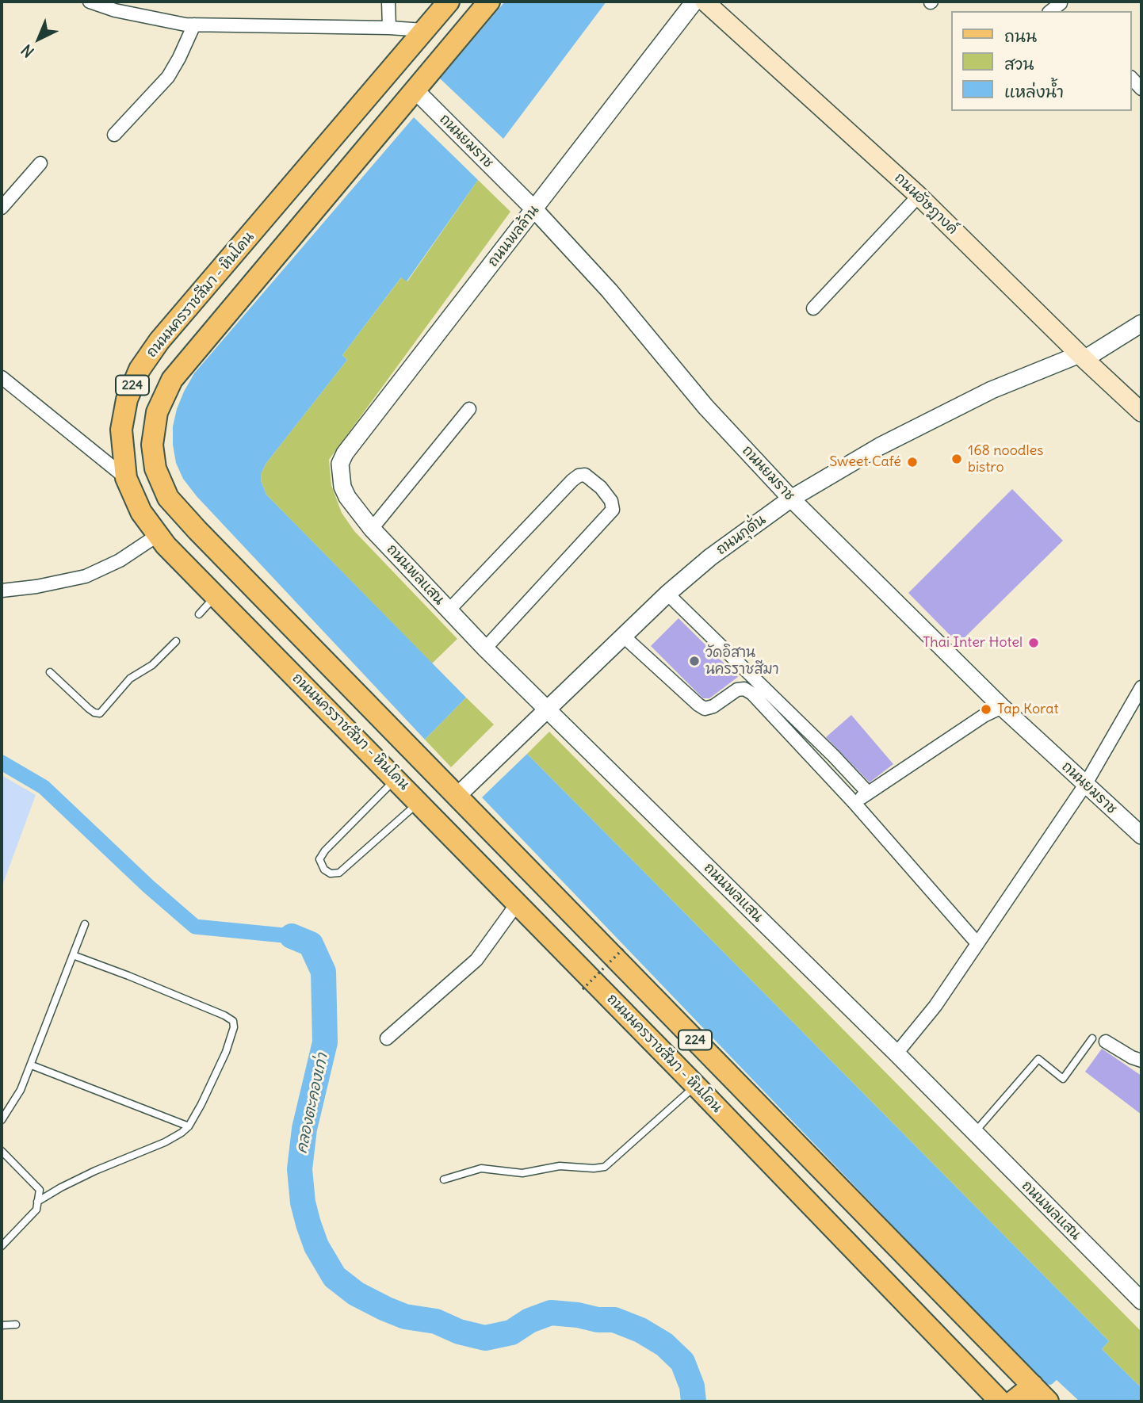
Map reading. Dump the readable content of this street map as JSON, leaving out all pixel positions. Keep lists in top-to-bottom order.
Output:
{
  "streets": {
    "main road": ["ถนนอัษฎางค์", "ถนนนครราชสีมา - หินโคน", "224"],
    "street": [
      "ถนนยมราช",
      "ถนนพลล้าน",
      "ถนนกุดั่น",
      "ถนนพลแสน"
    ]
  },
  "crossings": [
    ["ถนนยมราช", "ถนนพลล้าน"],
    ["ถนนยมราช", "224"],
    ["ถนนยมราช", "ถนนกุดั่น"],
    ["ถนนอัษฎางค์", "ถนนกุดั่น"],
    ["ถนนพลล้าน", "ถนนพลแสน"],
    ["224", "ถนนกุดั่น"],
    ["ถนนกุดั่น", "ถนนพลแสน"]
  ],
  "water": ["คลองตะคองเก่า"],
  "places": [
    "168 noodles bistro",
    "Sweet Café",
    "Thai Inter Hotel",
    "วัดอิสาน นครราชสีมา",
    "Tap Korat"
  ],
  "legend": ["ถนน", "สวน", "แหล่งน้ำ"],
  "north": "bottom left"
}
